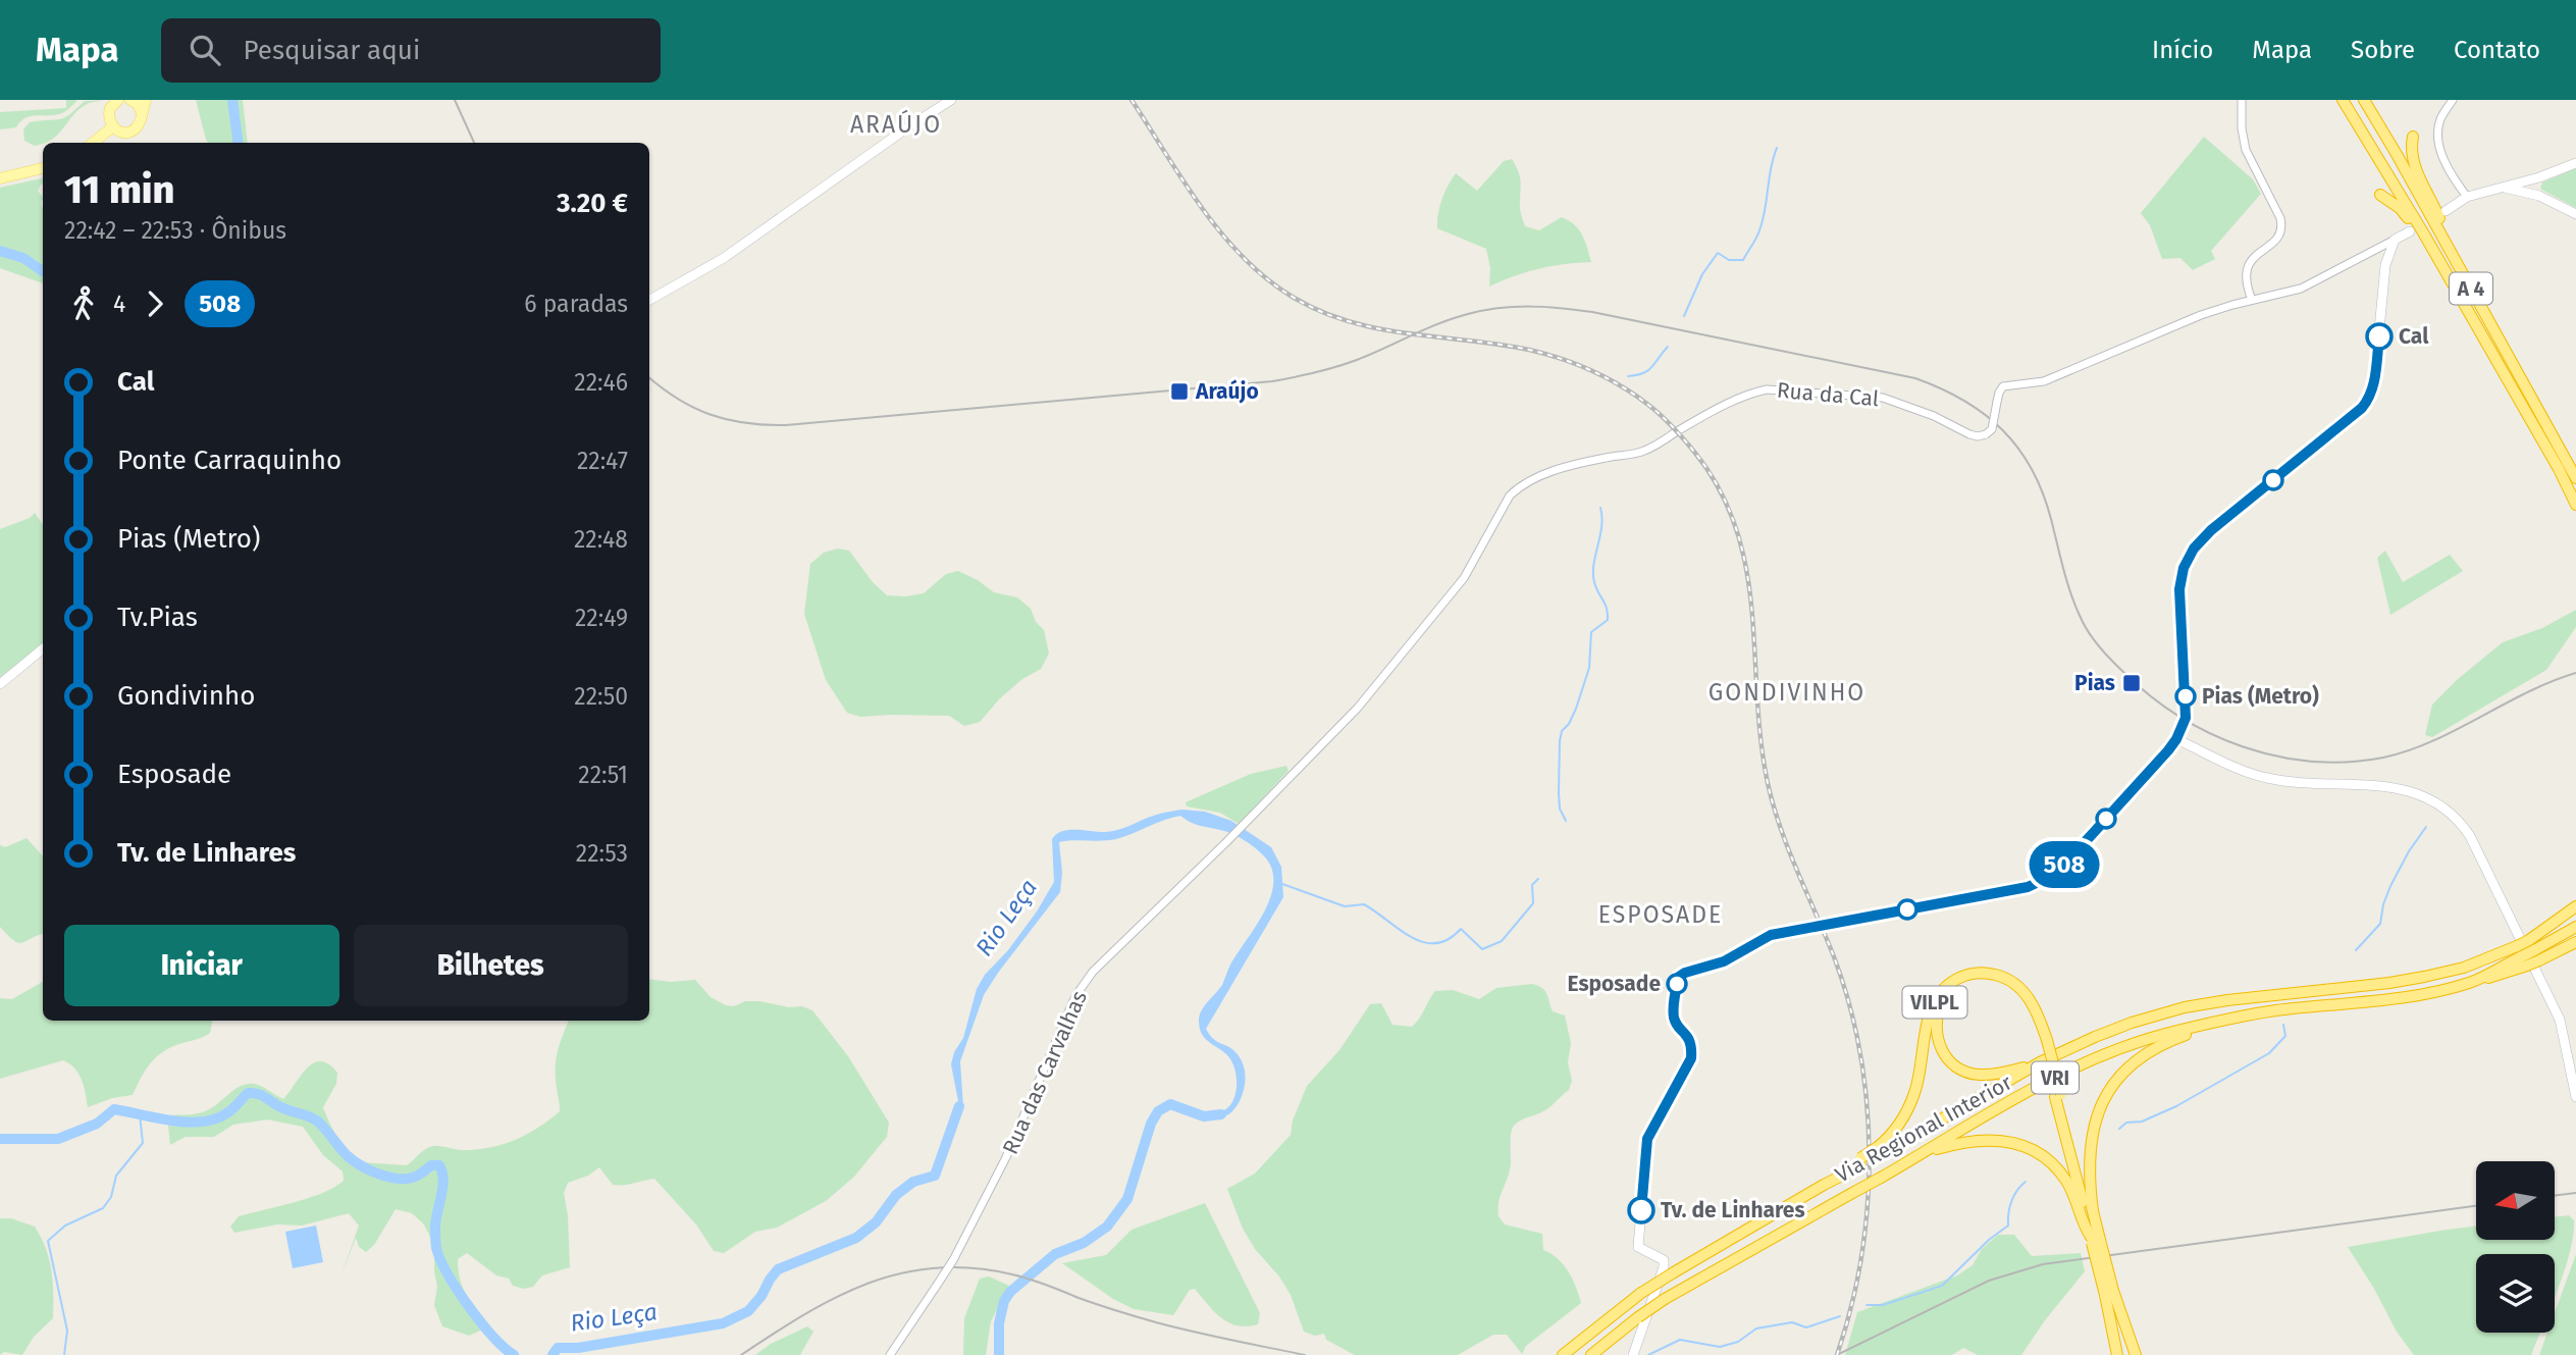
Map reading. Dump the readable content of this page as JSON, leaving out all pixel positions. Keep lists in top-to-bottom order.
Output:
{
  "streets": {
    "highway": [
      "A 4",
      "VILPL",
      "VRI",
      "Via Regional Interior"
    ],
    "street": ["Rua da Cal", "Rua das Carvalhas"]
  },
  "crossings": [
    ["Rua da Cal", "Rua das Carvalhas"],
    ["VILPL", "Via Regional Interior"],
    ["VRI", "Via Regional Interior"]
  ],
  "districts": ["ARAÚJO", "GONDIVINHO", "ESPOSADE"],
  "water": ["Rio Leça"],
  "places": {
    "other": [
      "Cal",
      "Pias (Metro)",
      "Esposade",
      "Tv. de Linhares"
    ],
    "transit": ["Araújo", "Pias"]
  },
  "lines": ["bus line 508"],
  "north": "left",
  "page": {
    "header": "Mapa",
    "search": "Pesquisar aqui",
    "nav": [
      "Início",
      "Mapa",
      "Sobre",
      "Contato"
    ],
    "on_map": "508",
    "heading": ["11 min", "22:42 – 22:53 · Ônibus", "3.20 €"],
    "legs": ["4", "508", "6 paradas"],
    "list": [
      {
        "name": "Cal",
        "value": "22:46"
      },
      {
        "name": "Ponte Carraquinho",
        "value": "22:47"
      },
      {
        "name": "Pias (Metro)",
        "value": "22:48"
      },
      {
        "name": "Tv.Pias",
        "value": "22:49"
      },
      {
        "name": "Gondivinho",
        "value": "22:50"
      },
      {
        "name": "Esposade",
        "value": "22:51"
      },
      {
        "name": "Tv. de Linhares",
        "value": "22:53"
      }
    ],
    "buttons": ["Iniciar", "Bilhetes"]
  }
}
